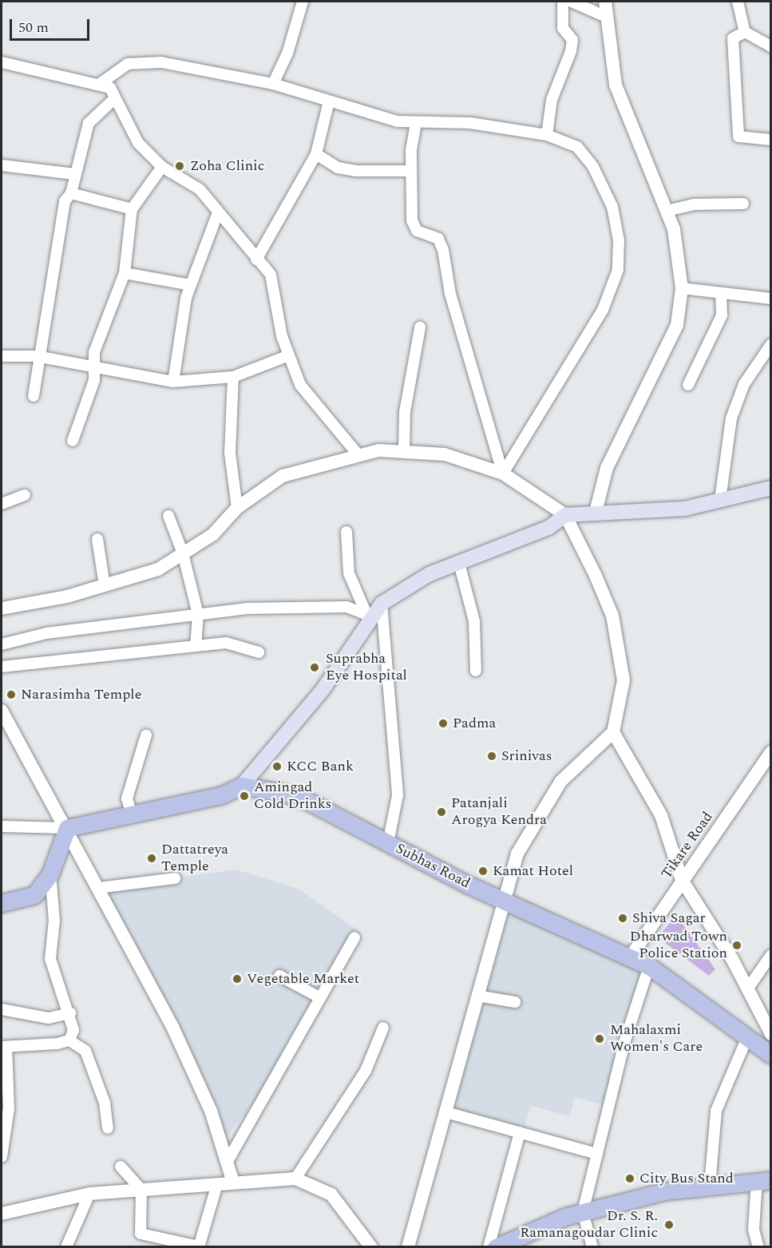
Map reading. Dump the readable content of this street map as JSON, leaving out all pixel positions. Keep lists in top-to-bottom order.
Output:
{
  "streets": {
    "main road": ["Subhas Road"],
    "street": ["Tikare Road"]
  },
  "crossings": [
    ["Tikare Road", "Subhas Road"]
  ],
  "places": [
    "Zoha Clinic",
    "Suprabha Eye Hospital",
    "Narasimha Temple",
    "Padma",
    "Srinivas",
    "KCC Bank",
    "Amingad Cold Drinks",
    "Patanjali Arogya Kendra",
    "Dattatreya Temple",
    "Kamat Hotel",
    "Shiva Sagar",
    "Dharwad Town Police Station",
    "Vegetable Market",
    "Mahalaxmi Women's Care",
    "City Bus Stand",
    "Dr. S. R. Ramanagoudar Clinic"
  ],
  "scale_bar": "50 m"
}
